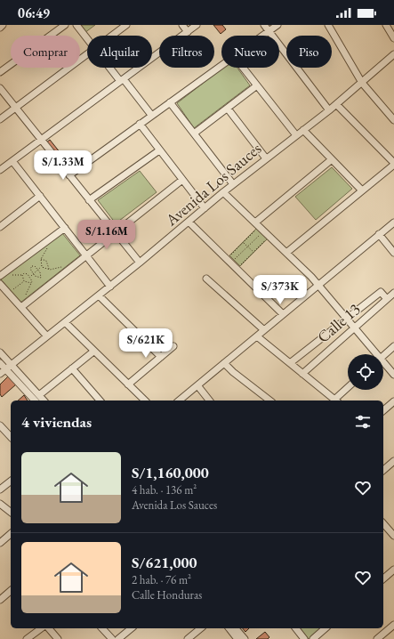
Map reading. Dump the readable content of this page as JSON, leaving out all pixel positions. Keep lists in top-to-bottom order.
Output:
{
  "streets": {
    "street": ["Avenida Los Sauces", "Calle 13"]
  },
  "page": {
    "status": "06:49",
    "chip": [
      "Comprar",
      "Alquilar",
      "Filtros",
      "Nuevo",
      "Piso"
    ],
    "price": [
      "S/1.33M",
      "S/1.16M",
      "S/373K",
      "S/621K"
    ],
    "heading": "4 viviendas",
    "list": [
      {
        "name": "S/1,160,000",
        "note": "4 hab. · 136 m² · Avenida Los Sauces"
      },
      {
        "name": "S/621,000",
        "note": "2 hab. · 76 m² · Calle Honduras"
      }
    ]
  }
}
